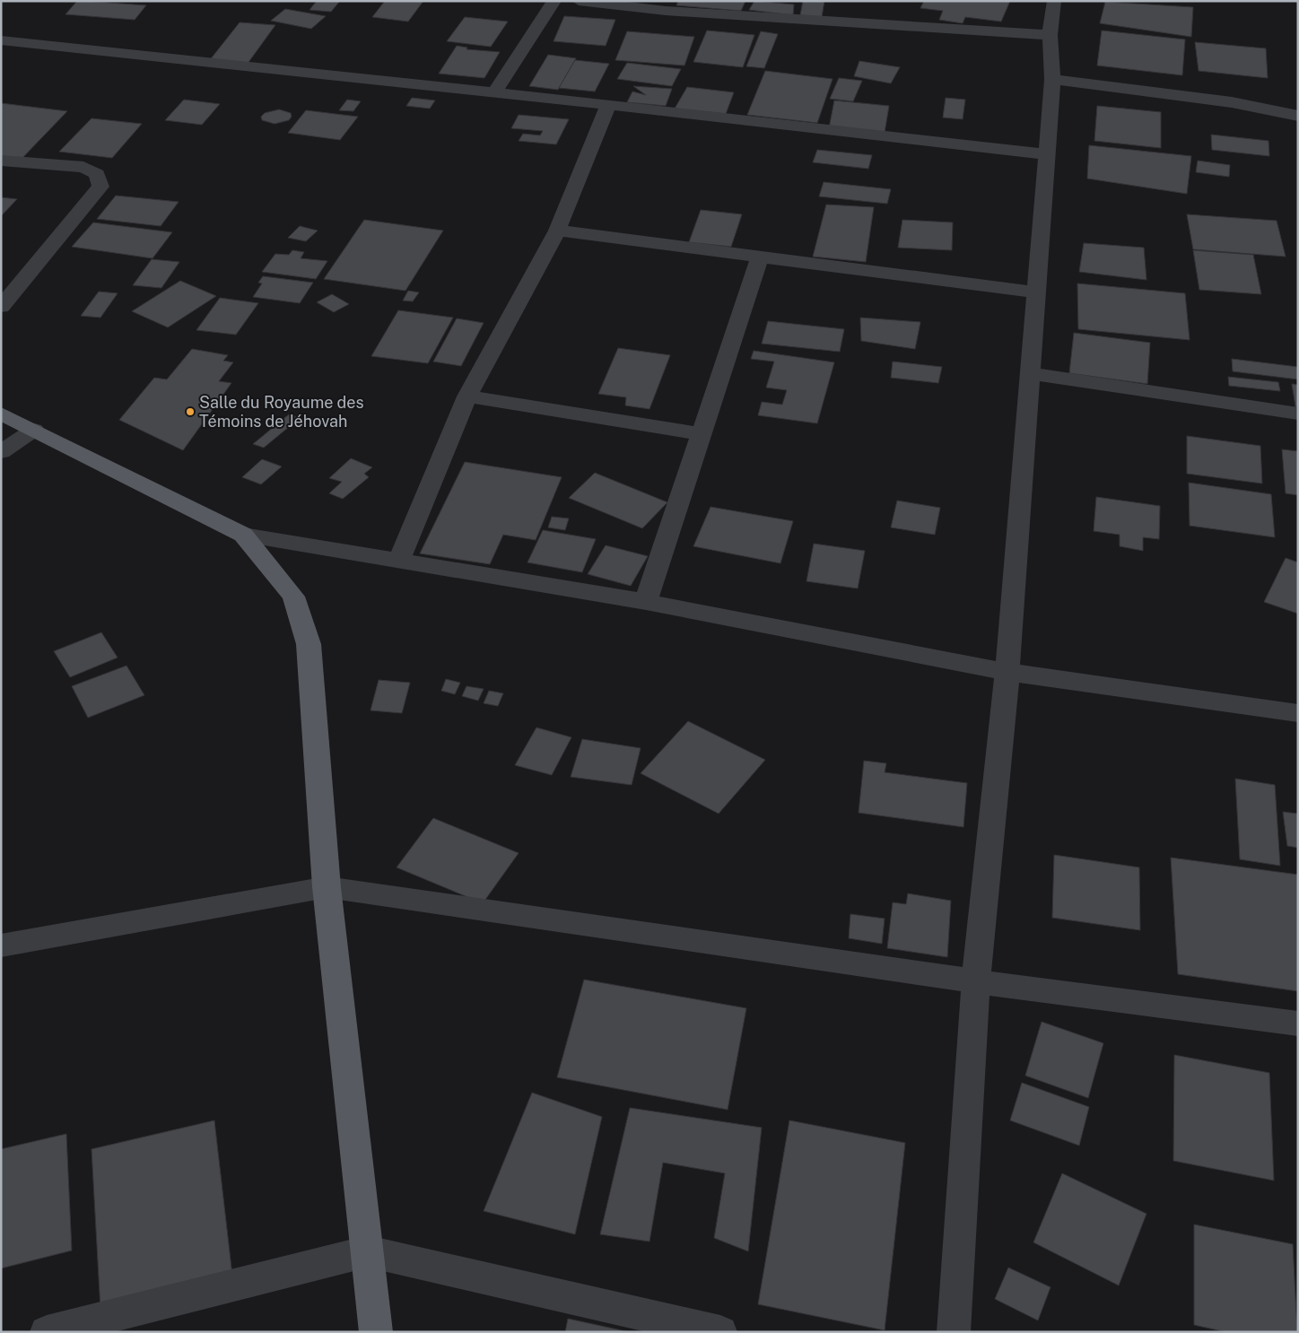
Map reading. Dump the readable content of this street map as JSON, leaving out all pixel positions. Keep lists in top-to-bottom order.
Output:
{
  "places": ["Salle du Royaume des Témoins de Jéhovah"]
}
